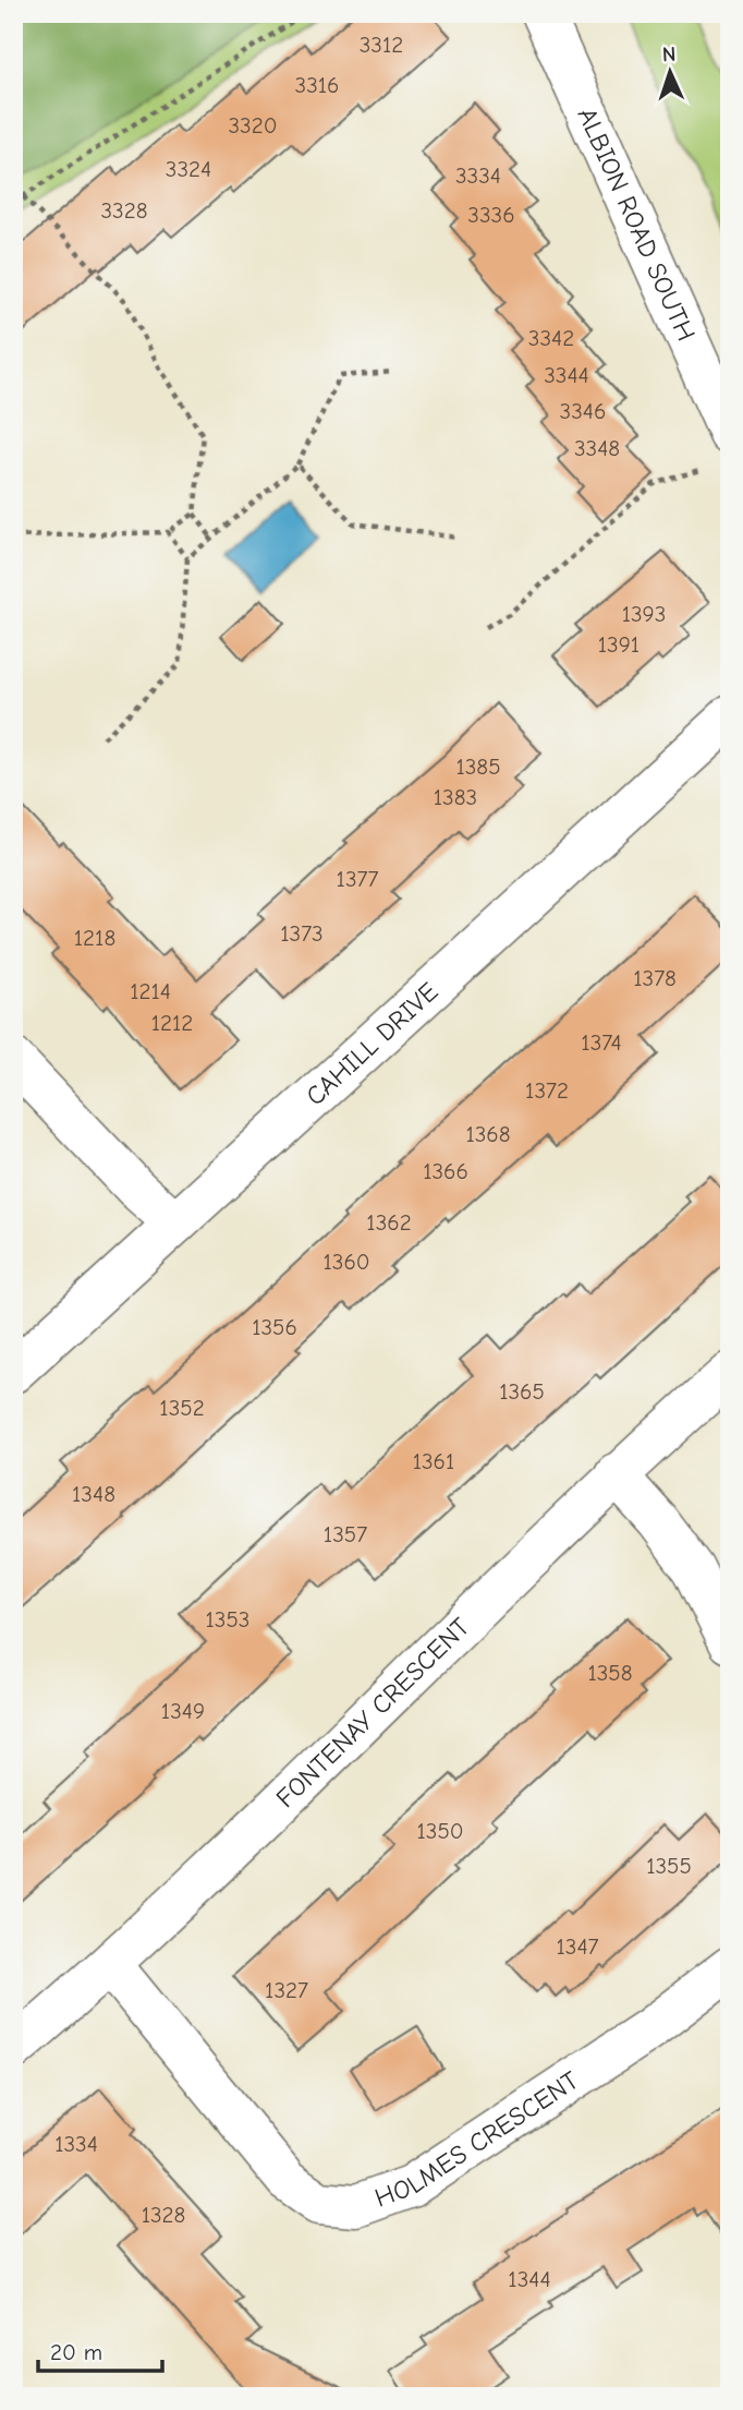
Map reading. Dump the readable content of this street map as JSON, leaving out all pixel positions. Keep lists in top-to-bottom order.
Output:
{
  "streets": {
    "street": [
      "ALBION ROAD SOUTH",
      "CAHILL DRIVE",
      "FONTENAY CRESCENT",
      "HOLMES CRESCENT"
    ]
  },
  "crossings": [
    ["FONTENAY CRESCENT", "HOLMES CRESCENT"]
  ],
  "house_numbers": [
    "3312",
    "3316",
    "3320",
    "3324",
    "3334",
    "3328",
    "3336",
    "3342",
    "3344",
    "3346",
    "3348",
    "1393",
    "1391",
    "1385",
    "1383",
    "1377",
    "1373",
    "1218",
    "1378",
    "1214",
    "1212",
    "1374",
    "1372",
    "1368",
    "1366",
    "1362",
    "1360",
    "1356",
    "1365",
    "1352",
    "1361",
    "1348",
    "1357",
    "1353",
    "1358",
    "1349",
    "1350",
    "1355",
    "1347",
    "1327",
    "1334",
    "1328",
    "1344"
  ],
  "scale_bar": "20 m",
  "north": "top"
}
